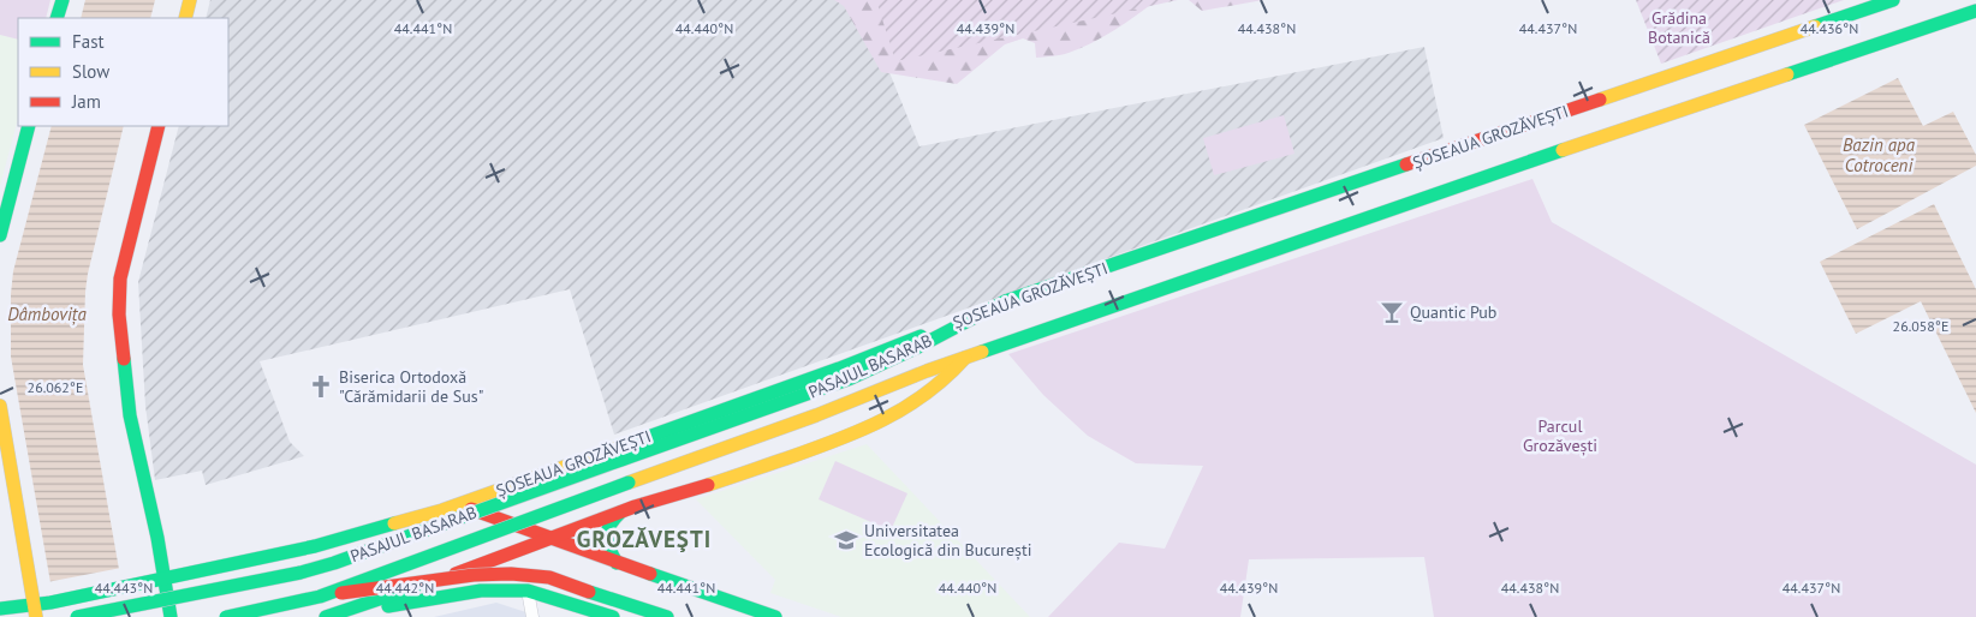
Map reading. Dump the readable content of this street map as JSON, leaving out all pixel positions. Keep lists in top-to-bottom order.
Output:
{
  "streets": {
    "main road": ["ȘOSEAUA GROZĂVEȘTI", "PASAJUL BASARAB"]
  },
  "crossings": [
    ["ȘOSEAUA GROZĂVEȘTI", "PASAJUL BASARAB"]
  ],
  "districts": ["GROZĂVEŞTI"],
  "water": ["Bazin apa Cotroceni", "Dâmbovița"],
  "parks": ["Grădina Botanică", "Parcul Grozăvești"],
  "places": {
    "bar": ["Quantic Pub"],
    "church": ["Biserica Ortodoxă \"Cărămidarii de Sus\""],
    "school or university": ["Universitatea Ecologică din București"]
  },
  "legend": ["Fast", "Slow", "Jam"],
  "coordinates": [
    "44.436°N",
    "44.441°N",
    "44.440°N",
    "44.439°N",
    "44.438°N",
    "44.437°N",
    "26.058°E",
    "26.062°E",
    "44.443°N",
    "44.442°N"
  ]
}
